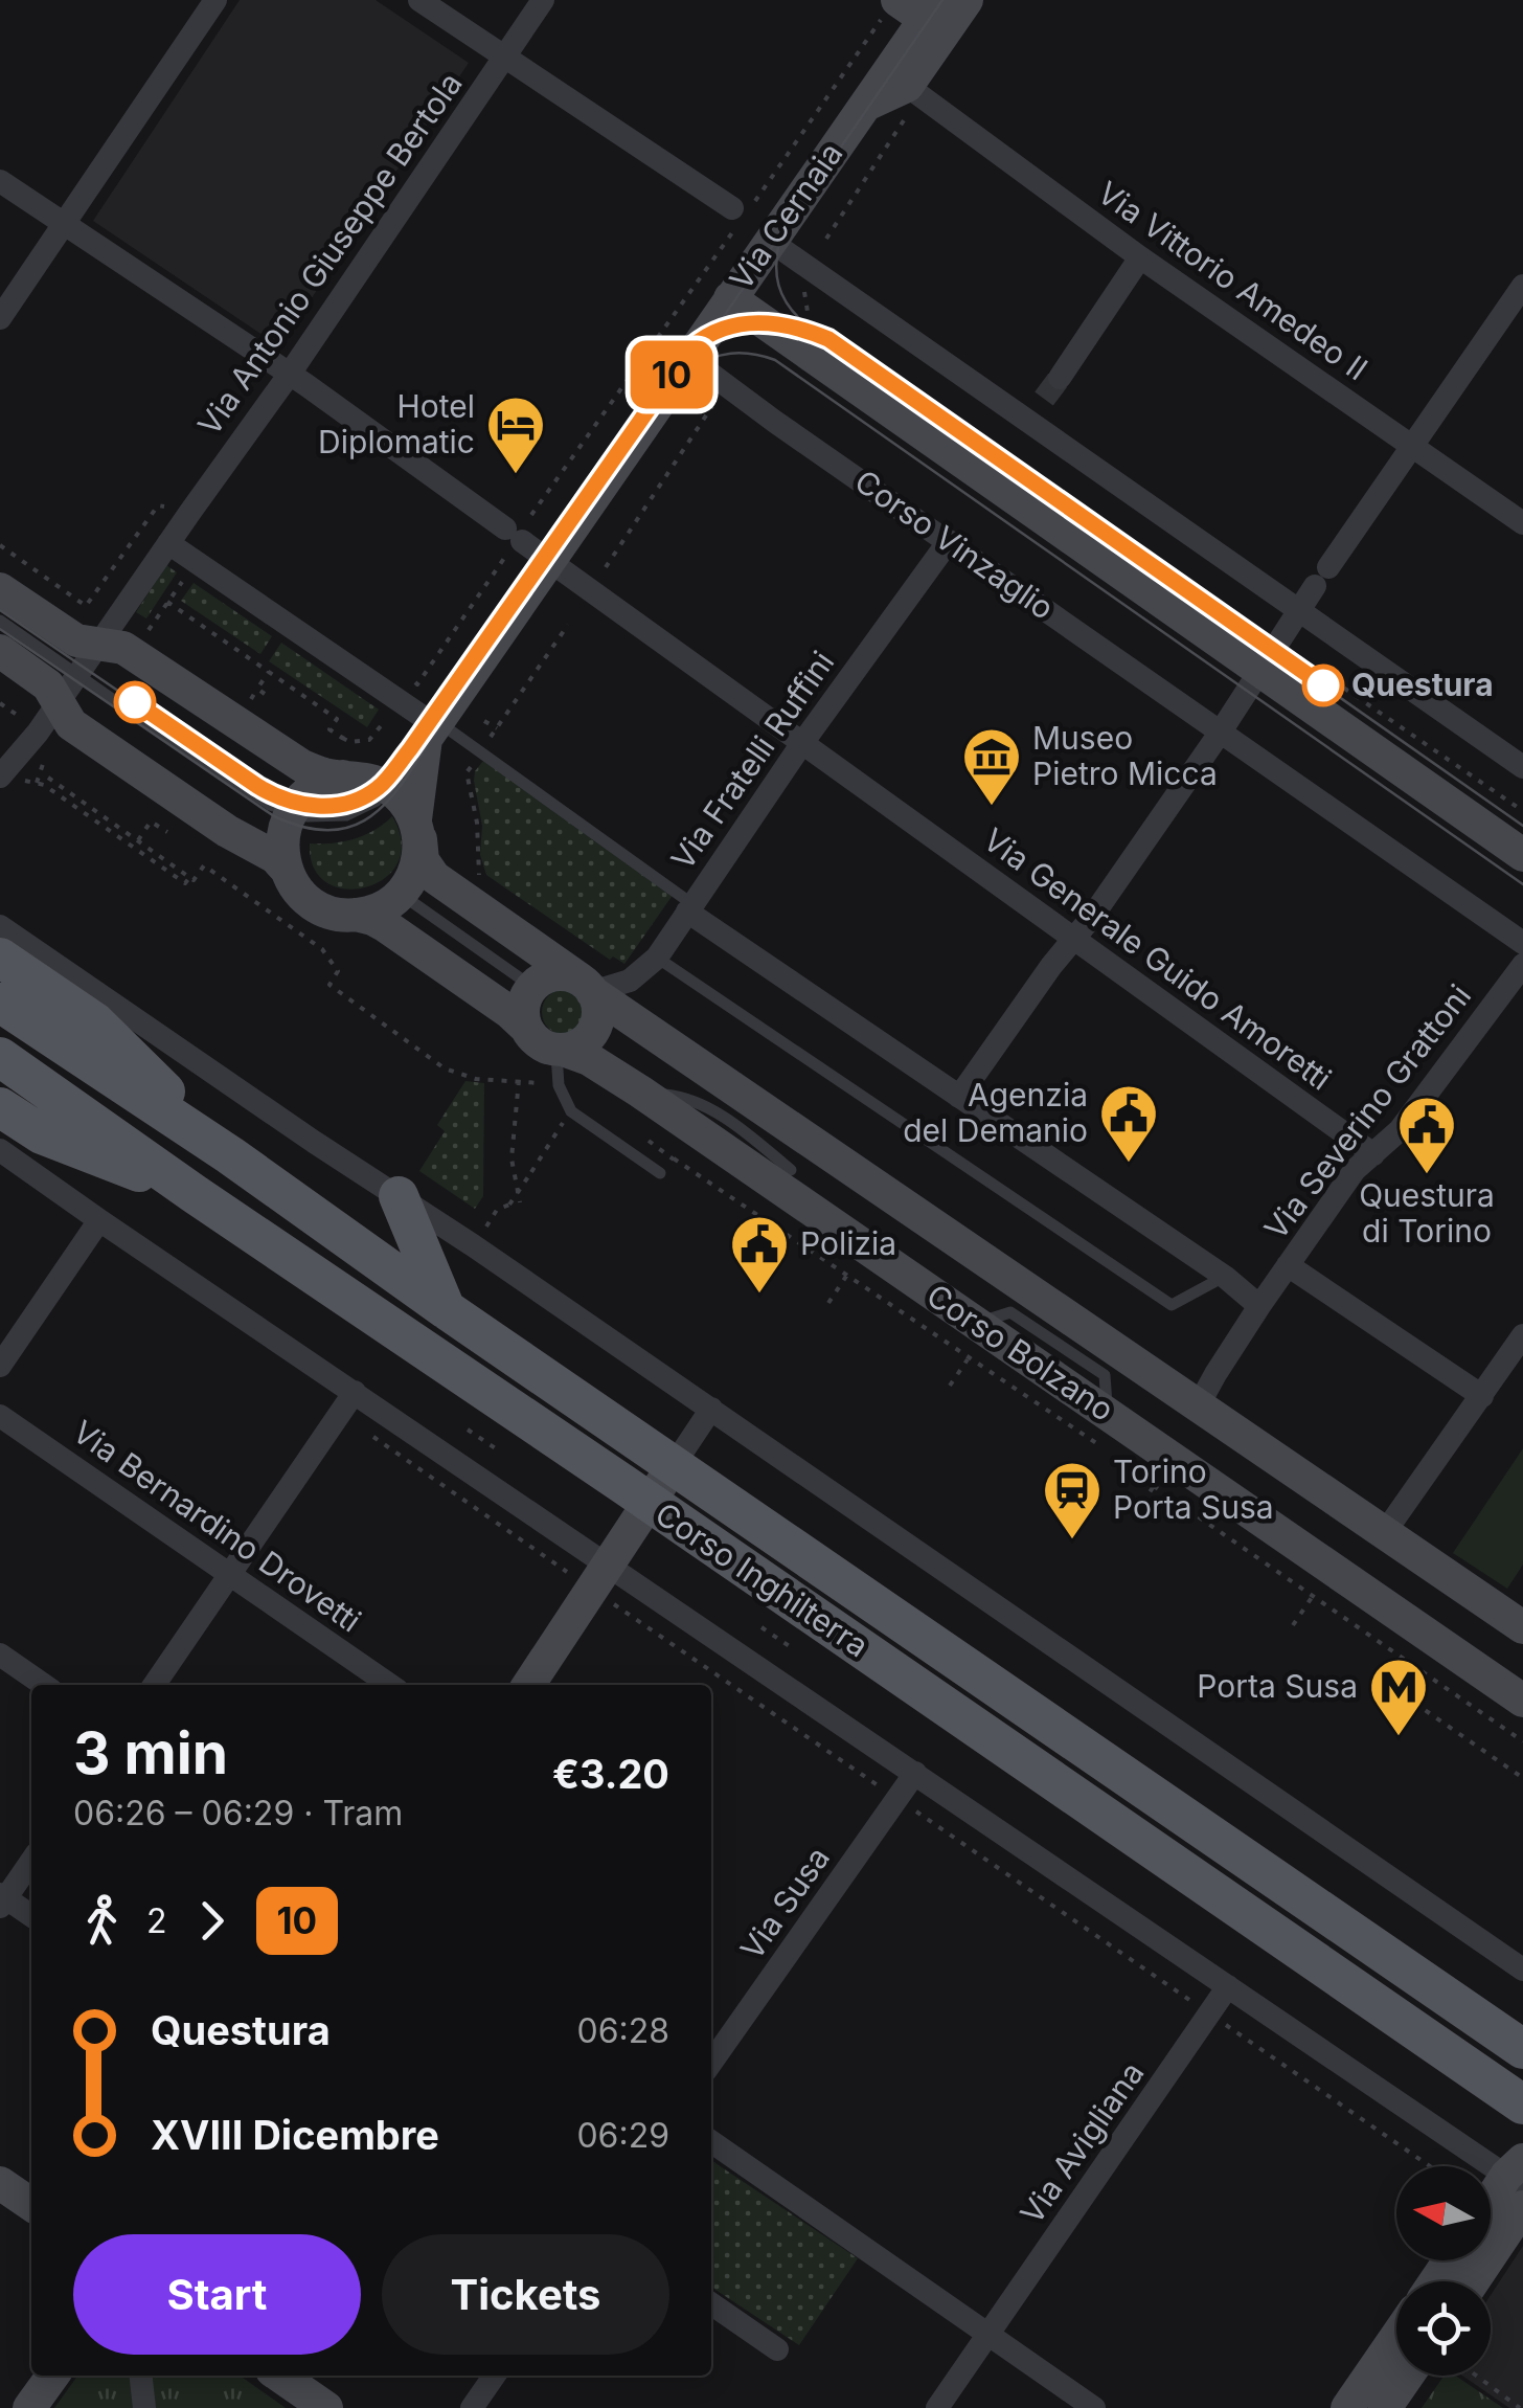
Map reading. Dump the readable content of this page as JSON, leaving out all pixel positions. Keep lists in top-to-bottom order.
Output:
{
  "streets": {
    "main road": ["Corso Inghilterra"],
    "street": [
      "Via Cernaia",
      "Via Antonio Giuseppe Bertola",
      "Via Vittorio Amedeo II",
      "Corso Vinzaglio",
      "Via Fratelli Ruffini",
      "Via Generale Guido Amoretti",
      "Via Severino Grattoni",
      "Corso Bolzano",
      "Via Bernardino Drovetti",
      "Via Susa",
      "Via Avigliana"
    ]
  },
  "crossings": [
    ["Via Cernaia", "Corso Vinzaglio"],
    ["Via Cernaia", "Via Generale Guido Amoretti"],
    ["Via Cernaia", "Corso Bolzano"],
    ["Via Antonio Giuseppe Bertola", "Via Generale Guido Amoretti"],
    ["Corso Vinzaglio", "Via Fratelli Ruffini"],
    ["Via Fratelli Ruffini", "Via Generale Guido Amoretti"],
    ["Via Fratelli Ruffini", "Corso Bolzano"],
    ["Via Generale Guido Amoretti", "Via Severino Grattoni"],
    ["Via Severino Grattoni", "Corso Bolzano"]
  ],
  "places": {
    "hotel": ["Hotel Diplomatic"],
    "other": ["Questura"],
    "museum": ["Museo Pietro Micca"],
    "public building": ["Agenzia del Demanio", "Questura di Torino", "Polizia"],
    "station": ["Torino Porta Susa"],
    "metro station": ["Porta Susa"]
  },
  "lines": ["tram line 10"],
  "north": "left",
  "page": {
    "on_map": "10",
    "heading": ["3 min", "06:26 – 06:29 · Tram", "€3.20"],
    "legs": ["2", "10"],
    "list": [
      {
        "name": "Questura",
        "value": "06:28"
      },
      {
        "name": "XVIII Dicembre",
        "value": "06:29"
      }
    ],
    "buttons": ["Start", "Tickets"]
  }
}
